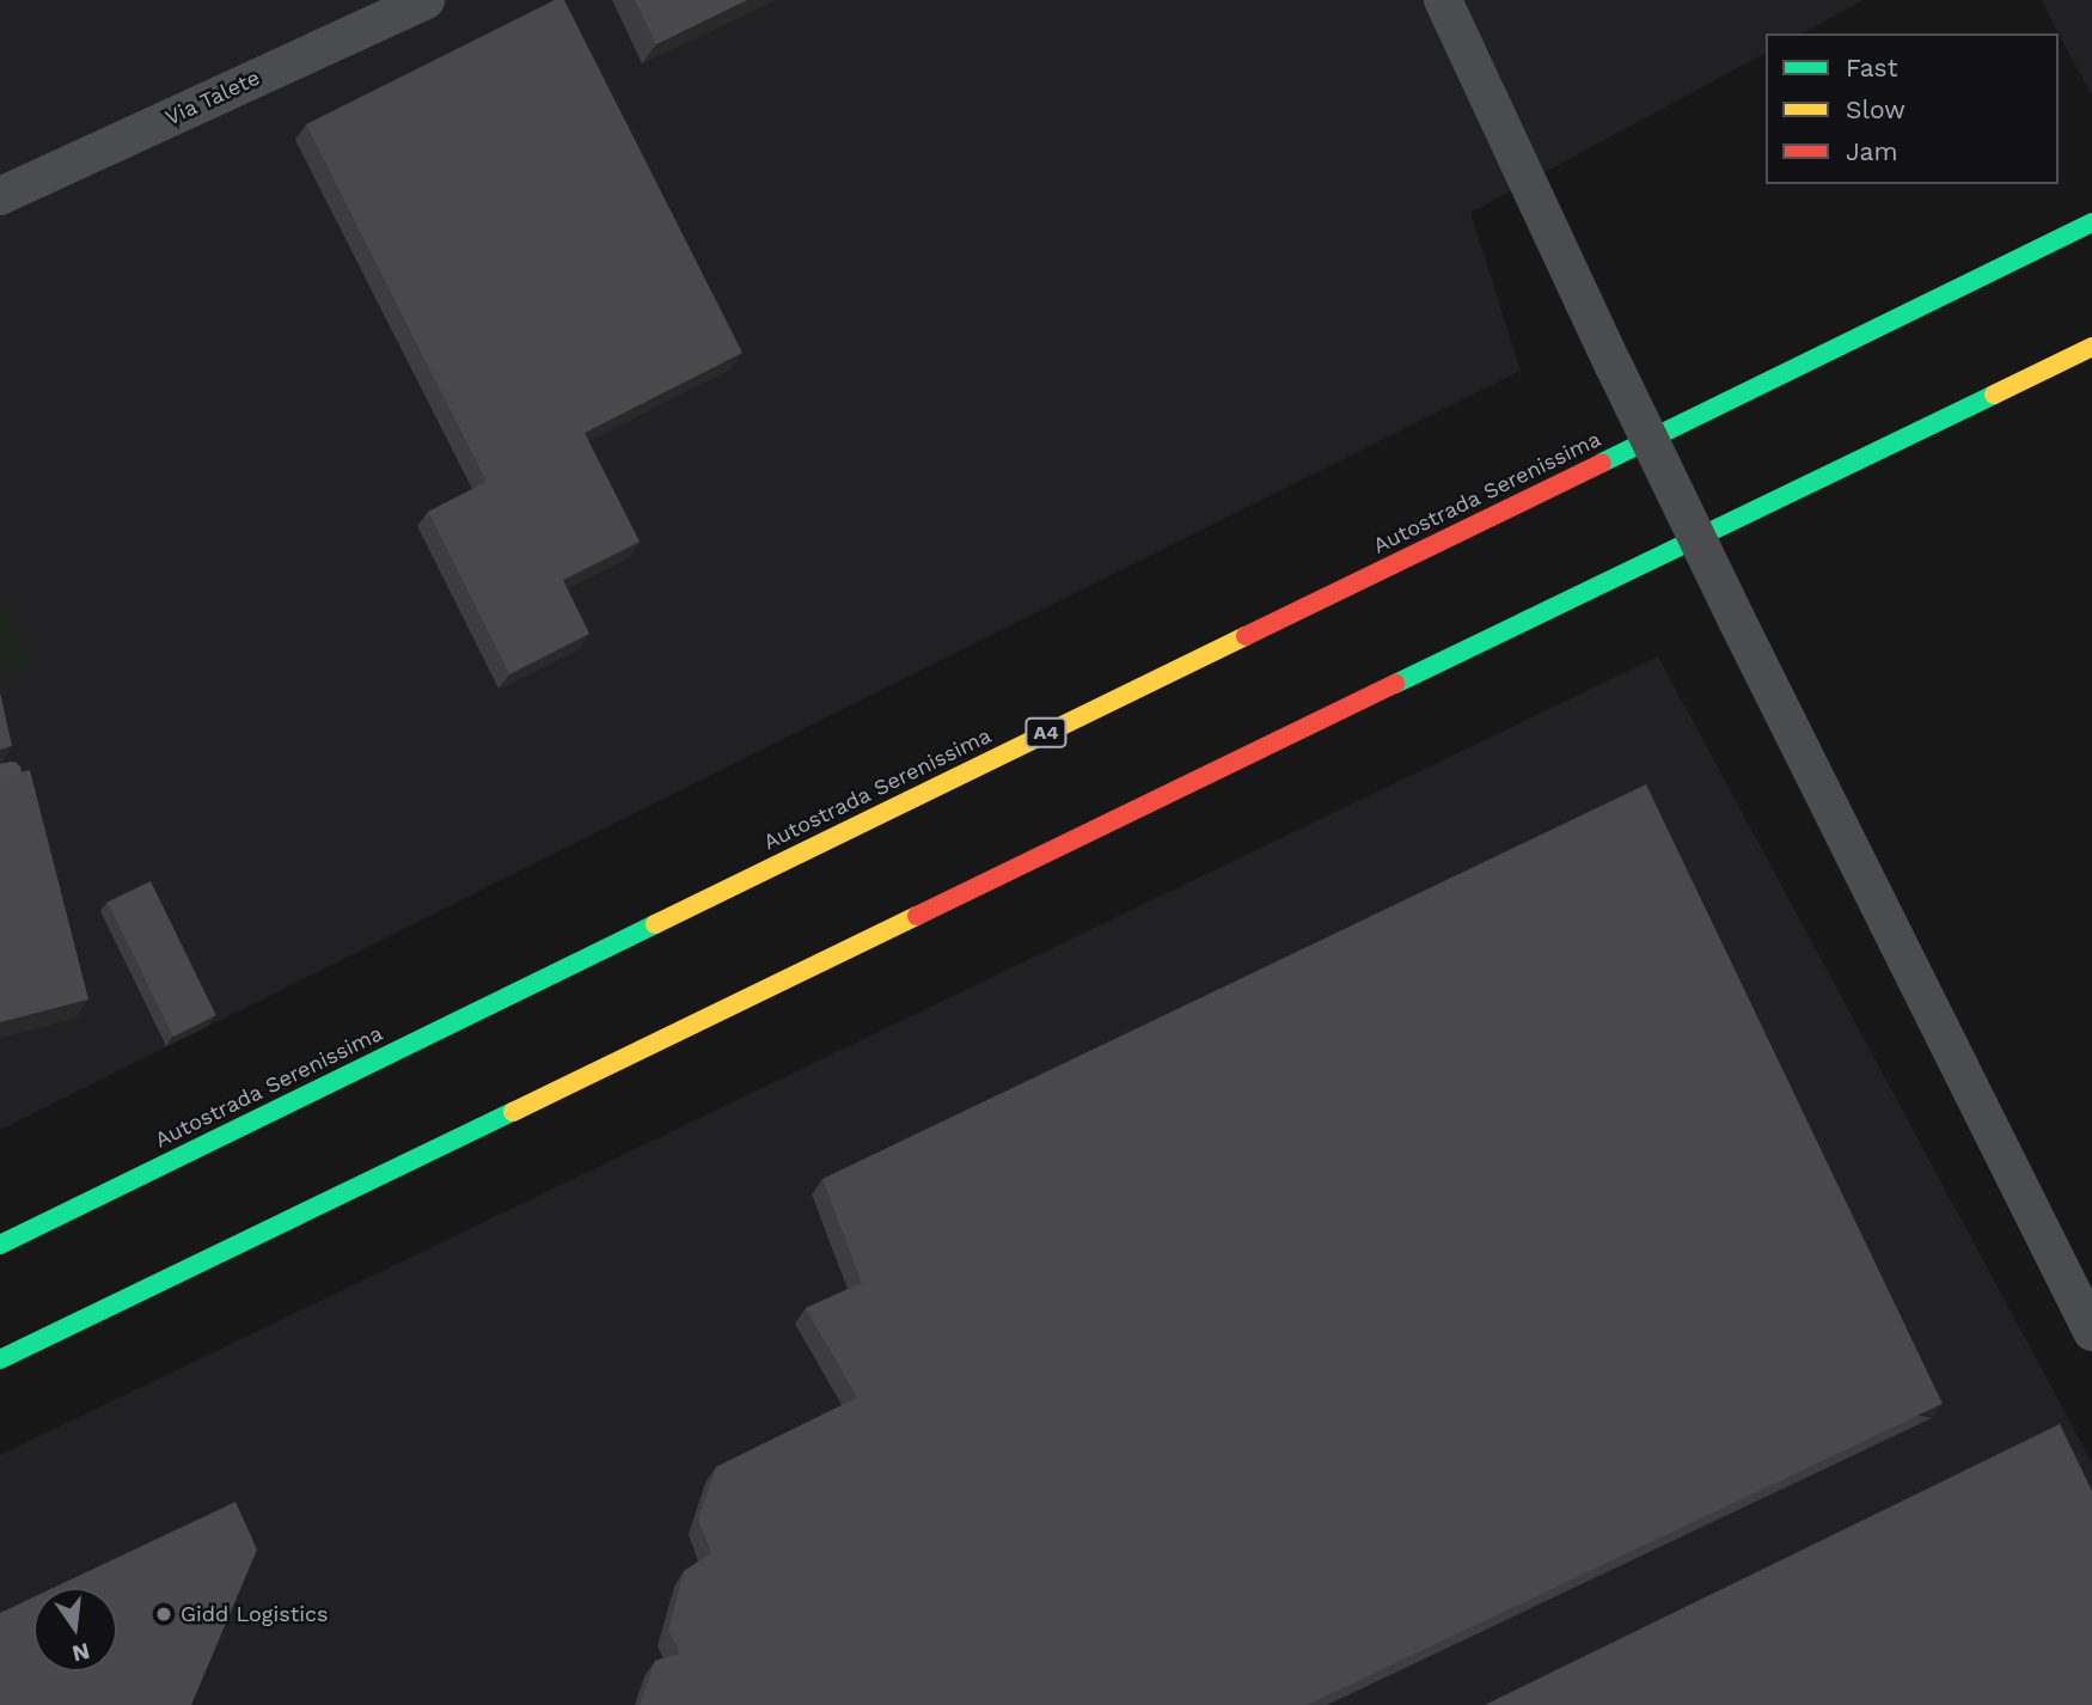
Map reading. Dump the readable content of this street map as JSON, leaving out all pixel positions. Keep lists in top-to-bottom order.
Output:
{
  "streets": {
    "highway": ["Autostrada Serenissima", "A4"],
    "street": ["Via Talete"]
  },
  "places": ["Gidd Logistics"],
  "legend": ["Fast", "Slow", "Jam"],
  "north": "bottom"
}
